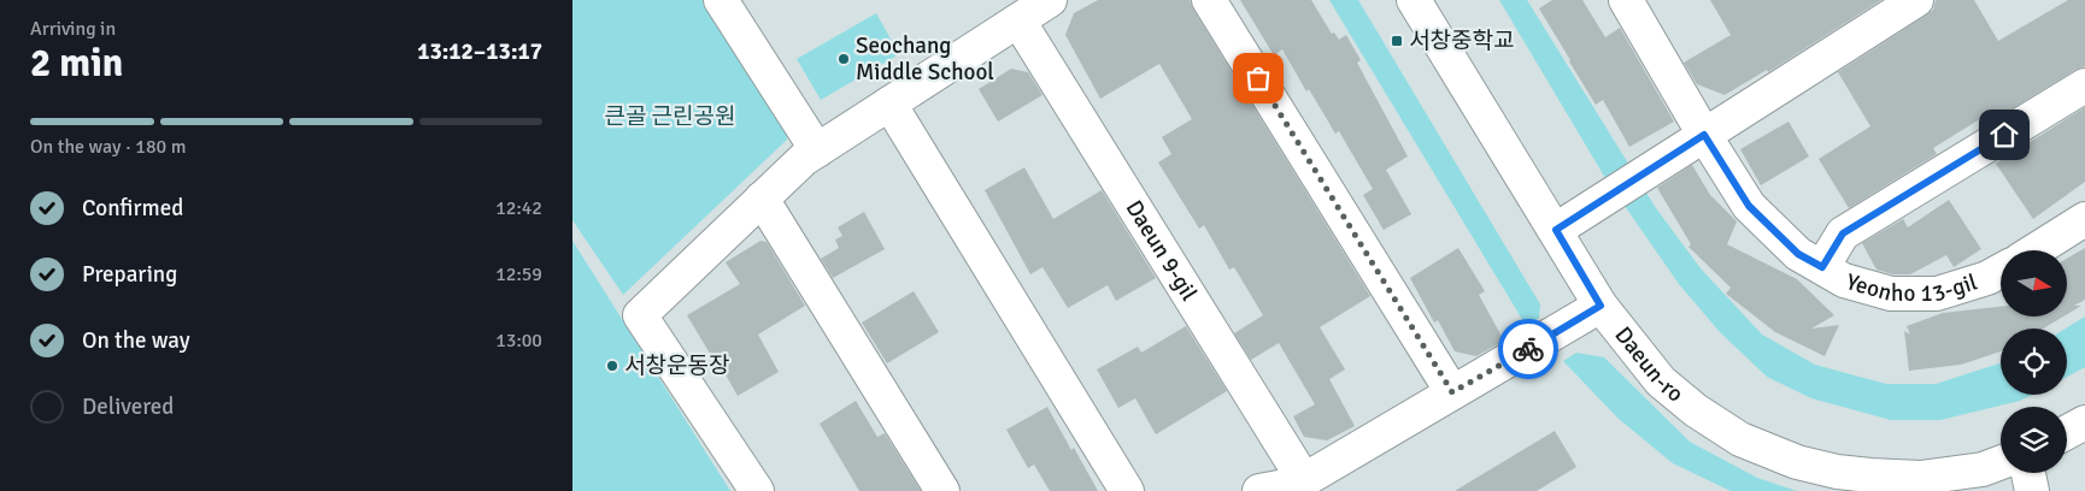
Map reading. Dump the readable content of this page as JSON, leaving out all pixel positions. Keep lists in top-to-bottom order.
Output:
{
  "streets": {
    "street": ["Daeun 9-gil", "Yeonho 13-gil", "Daeun-ro"]
  },
  "parks": ["큰골 근린공원"],
  "places": {
    "transit": ["서창중학교"],
    "other": ["Seochang Middle School", "서창운동장"]
  },
  "north": "right",
  "page": {
    "heading": ["2 min", "Arriving in", "13:12–13:17"],
    "bar": "On the way · 180 m",
    "list": [
      ["Confirmed", "12:42"],
      ["Preparing", "12:59"],
      ["On the way", "13:00"],
      "Delivered"
    ]
  }
}
